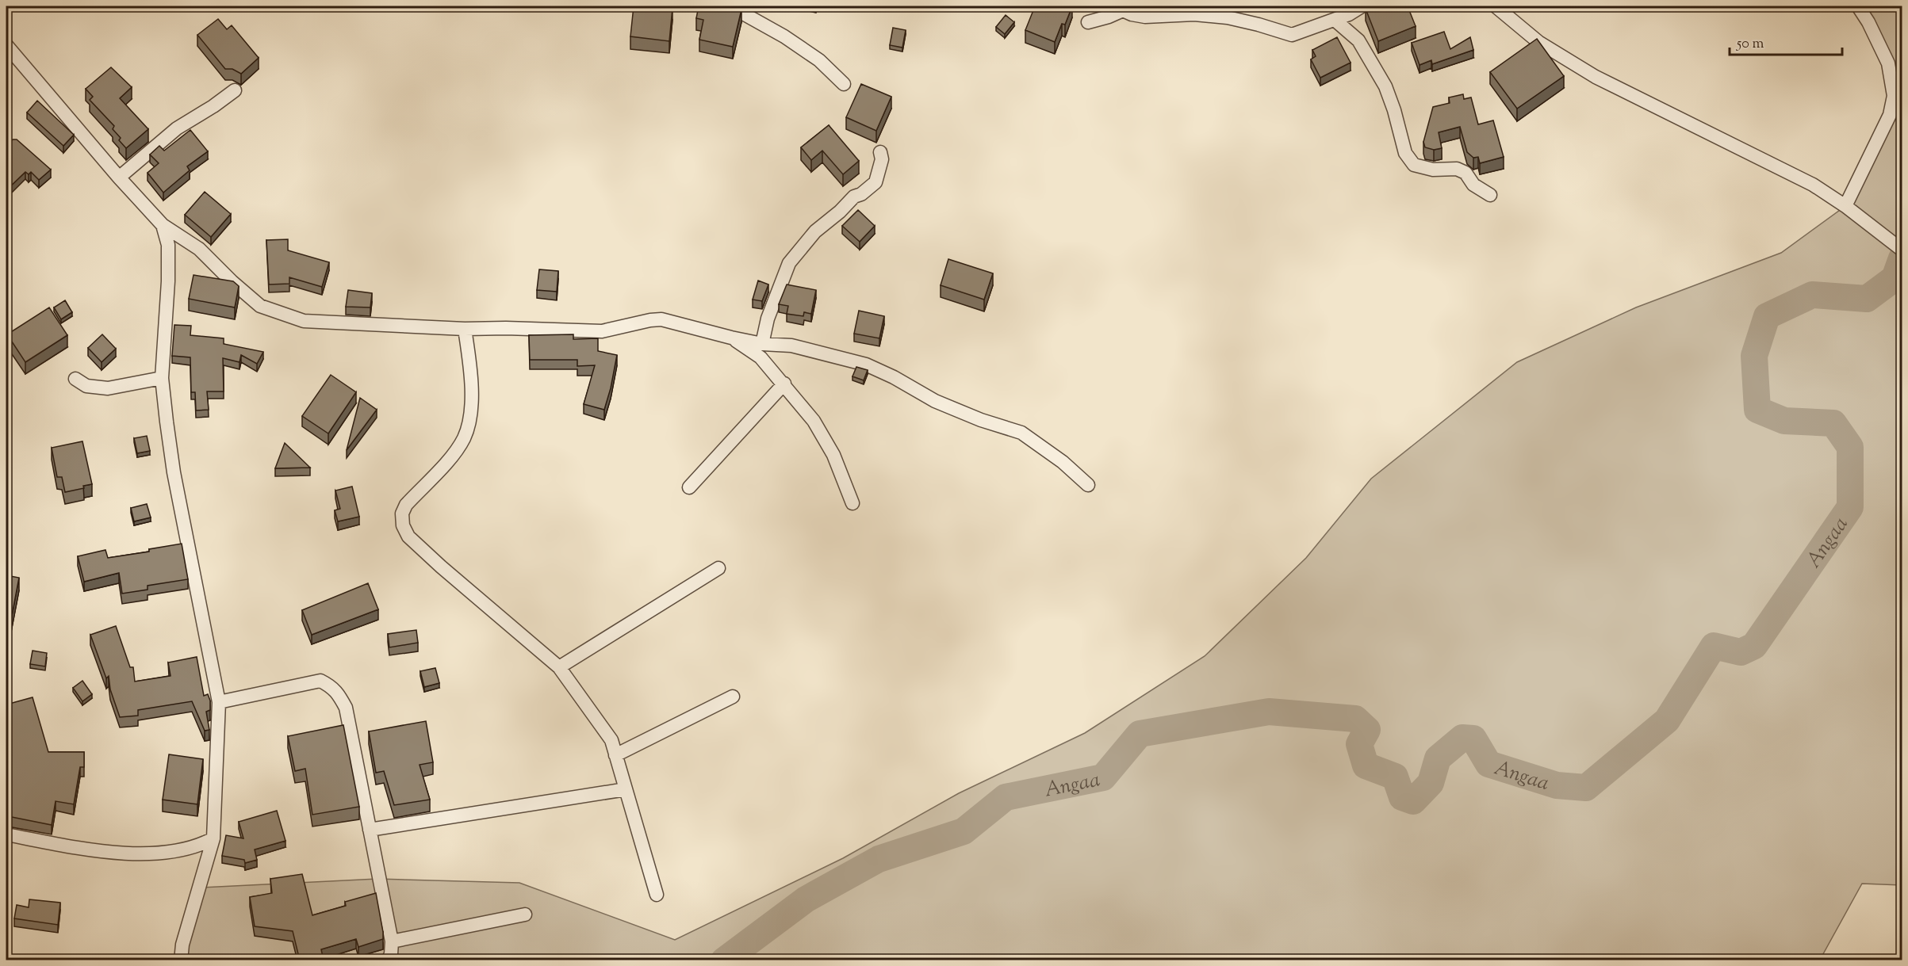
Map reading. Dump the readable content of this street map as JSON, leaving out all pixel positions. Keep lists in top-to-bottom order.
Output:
{
  "water": ["Angaa"],
  "scale_bar": "50 m"
}
